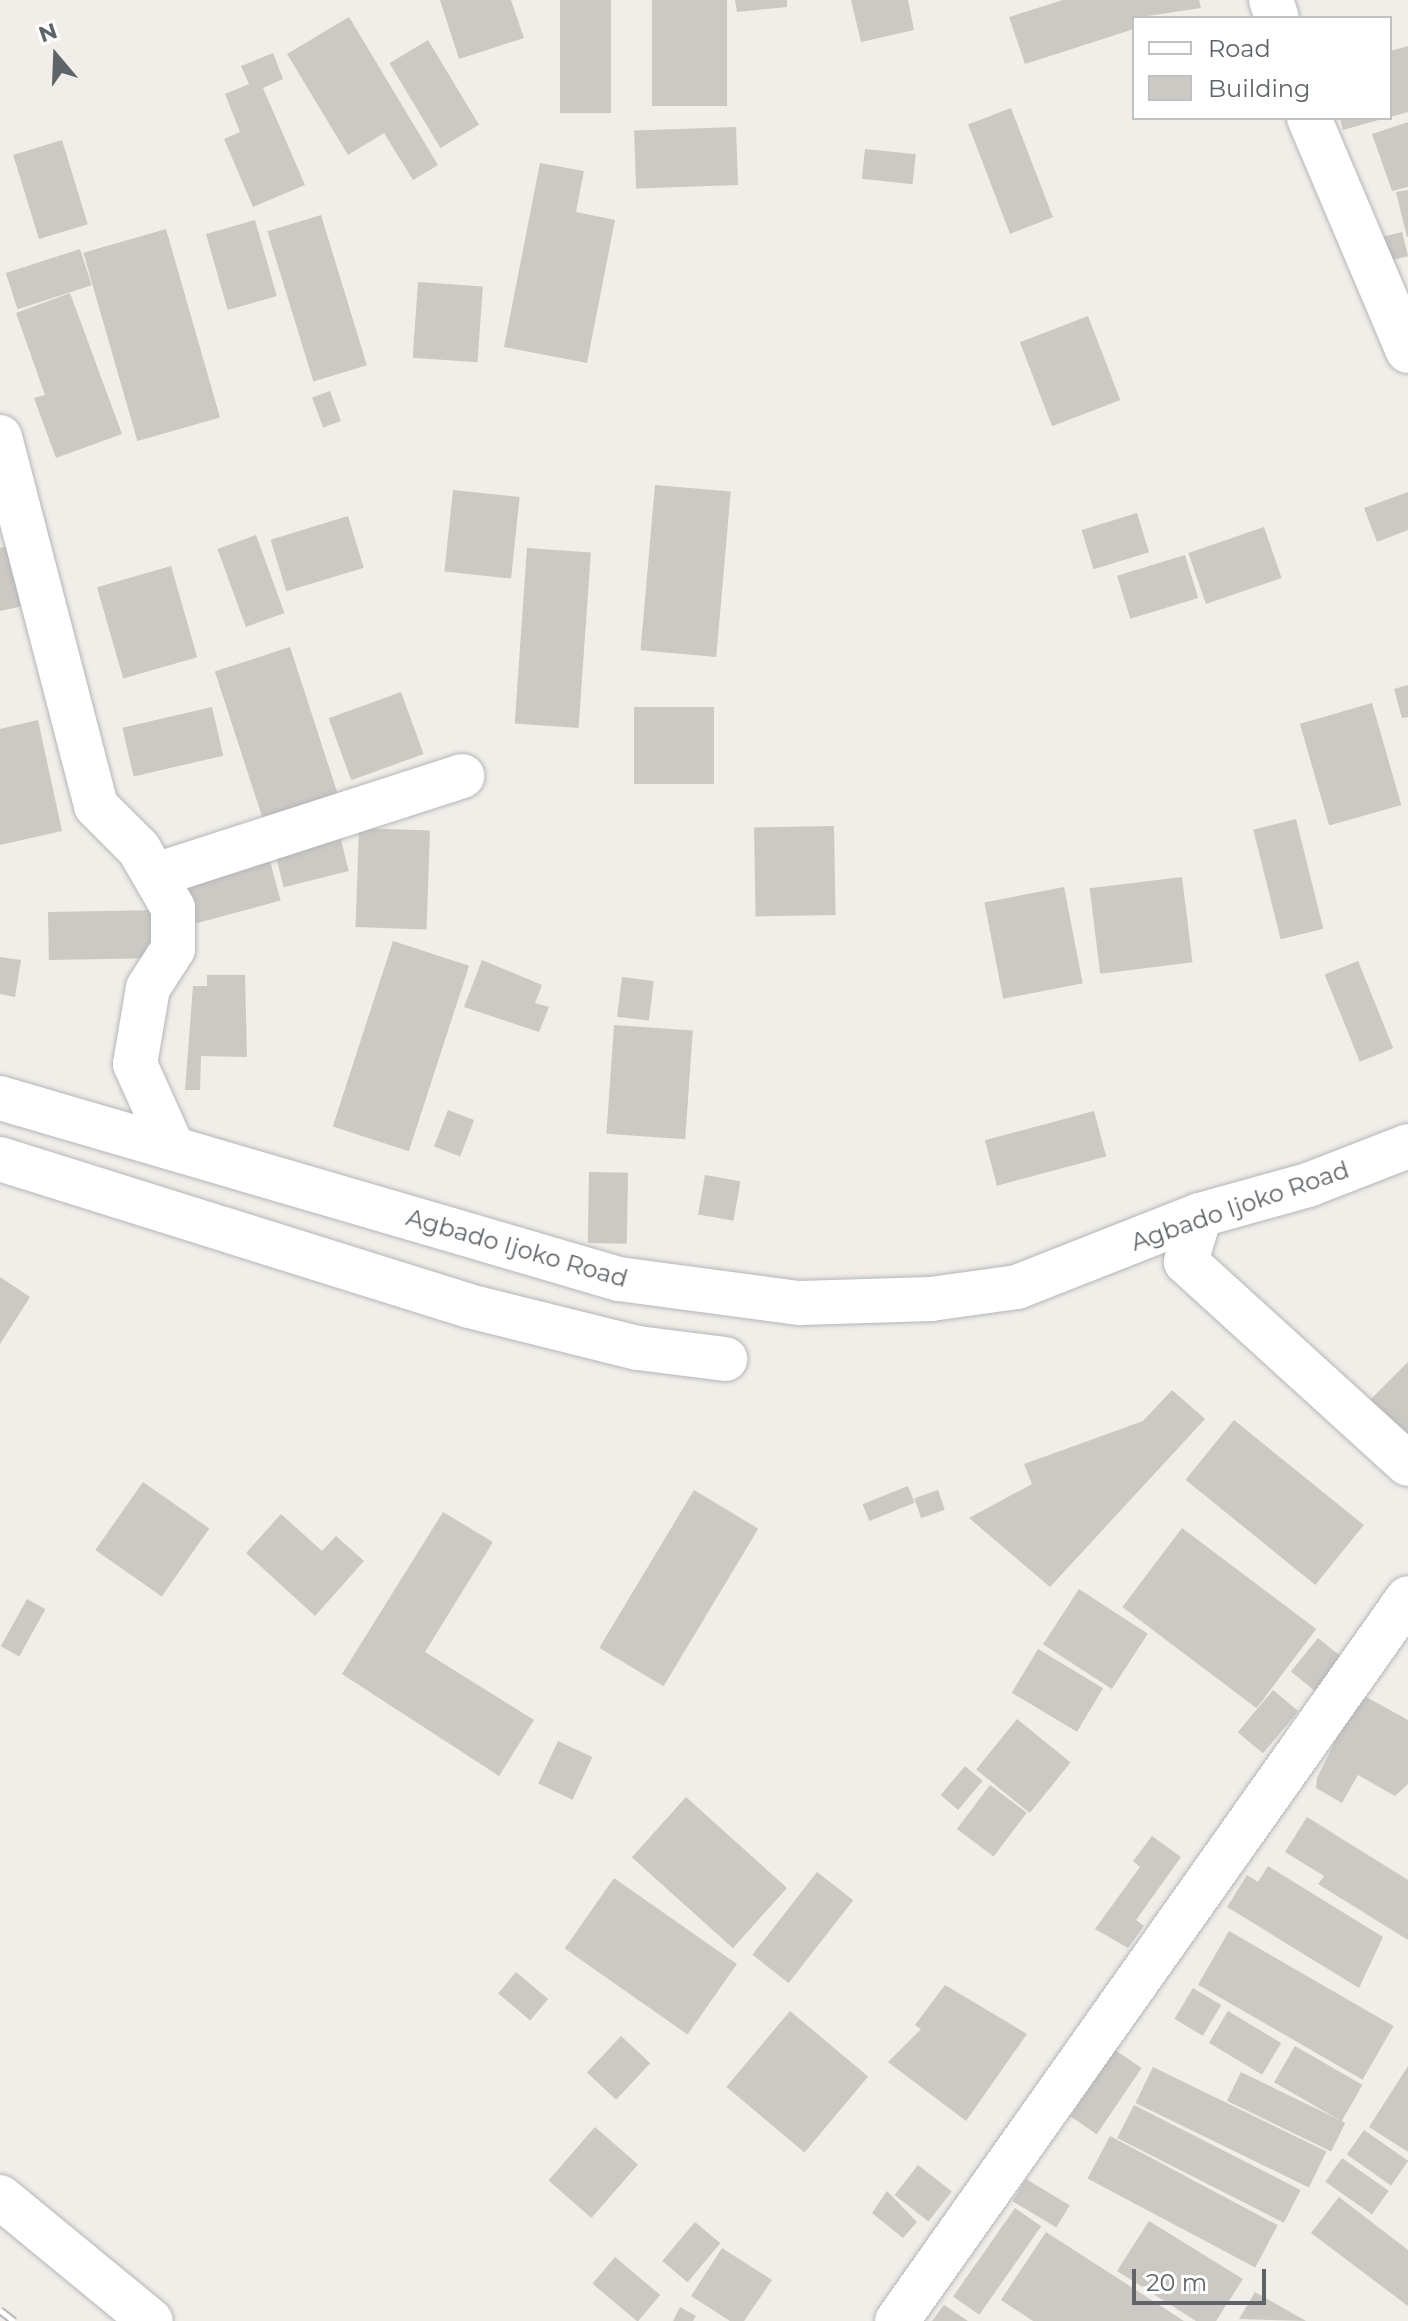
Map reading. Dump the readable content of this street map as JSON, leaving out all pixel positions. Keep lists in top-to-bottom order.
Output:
{
  "streets": {
    "street": ["Agbado Ijoko Road"]
  },
  "legend": ["Road", "Building"],
  "scale_bar": "20 m",
  "north": "top"
}
